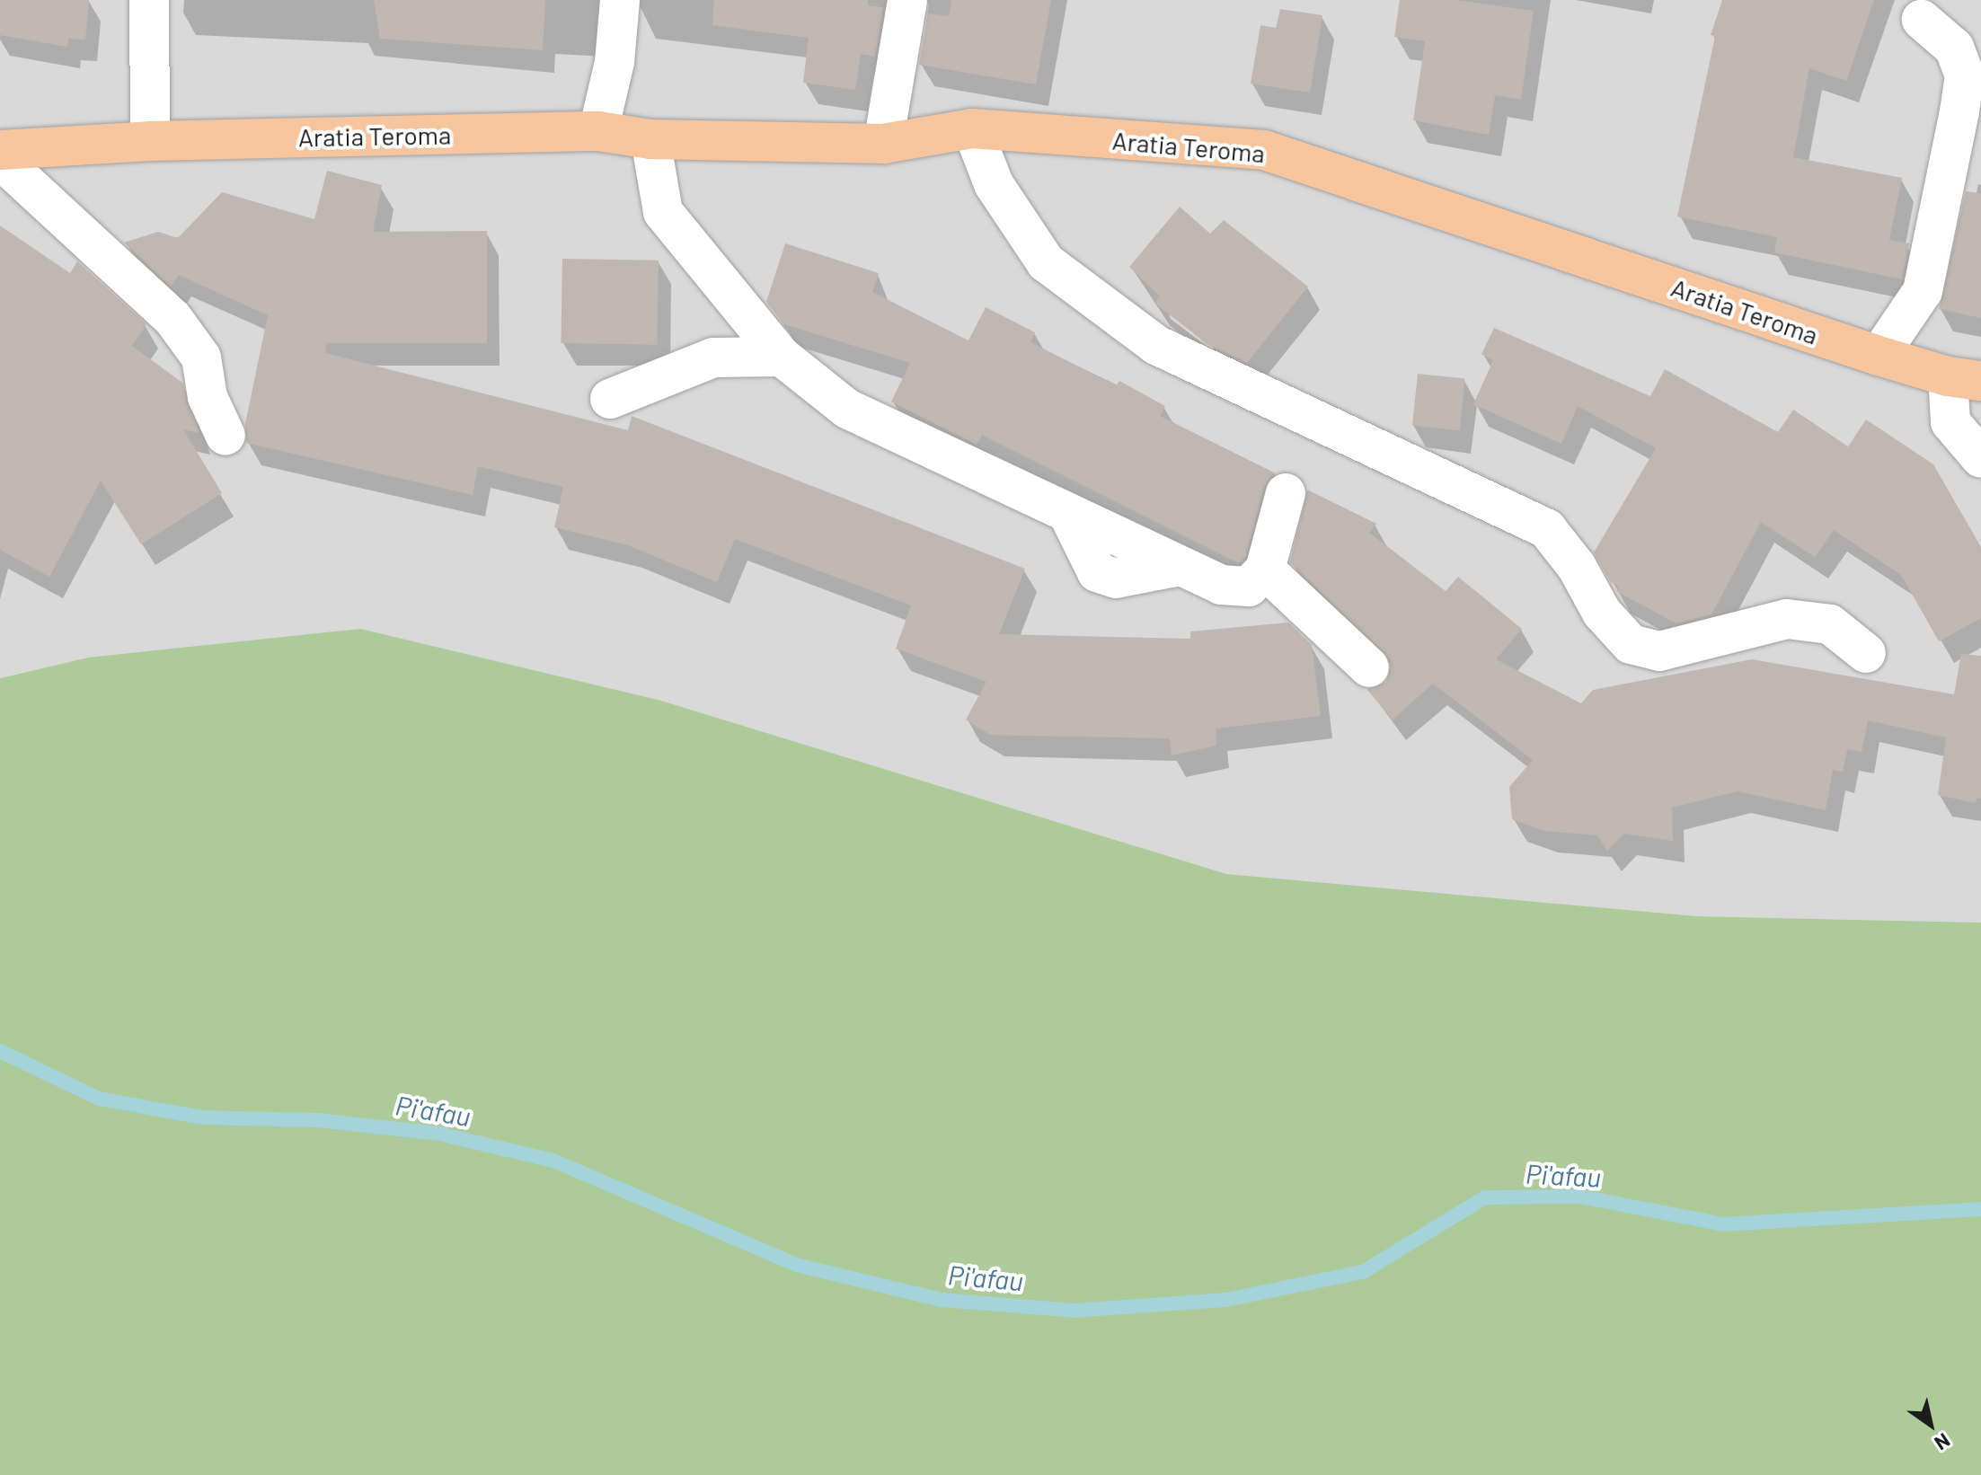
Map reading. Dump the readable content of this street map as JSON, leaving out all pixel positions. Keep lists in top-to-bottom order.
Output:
{
  "streets": {
    "main road": ["Aratia Teroma"]
  },
  "water": ["Pi'afau"],
  "north": "bottom right"
}
